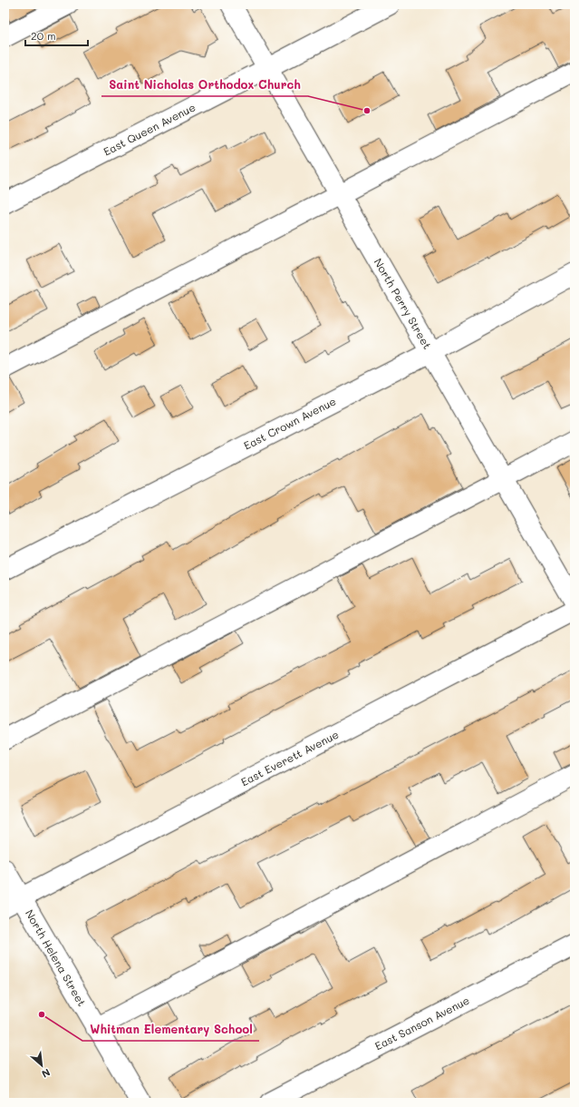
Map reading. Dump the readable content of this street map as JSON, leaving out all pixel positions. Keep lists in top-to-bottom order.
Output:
{
  "streets": {
    "street": [
      "East Queen Avenue",
      "North Perry Street",
      "East Crown Avenue",
      "East Everett Avenue",
      "North Helena Street",
      "East Sanson Avenue"
    ]
  },
  "crossings": [
    ["East Queen Avenue", "North Perry Street"],
    ["North Perry Street", "East Crown Avenue"],
    ["East Everett Avenue", "North Helena Street"]
  ],
  "places": ["Saint Nicholas Orthodox Church", "Whitman Elementary School"],
  "scale_bar": "20 m",
  "north": "bottom right"
}
